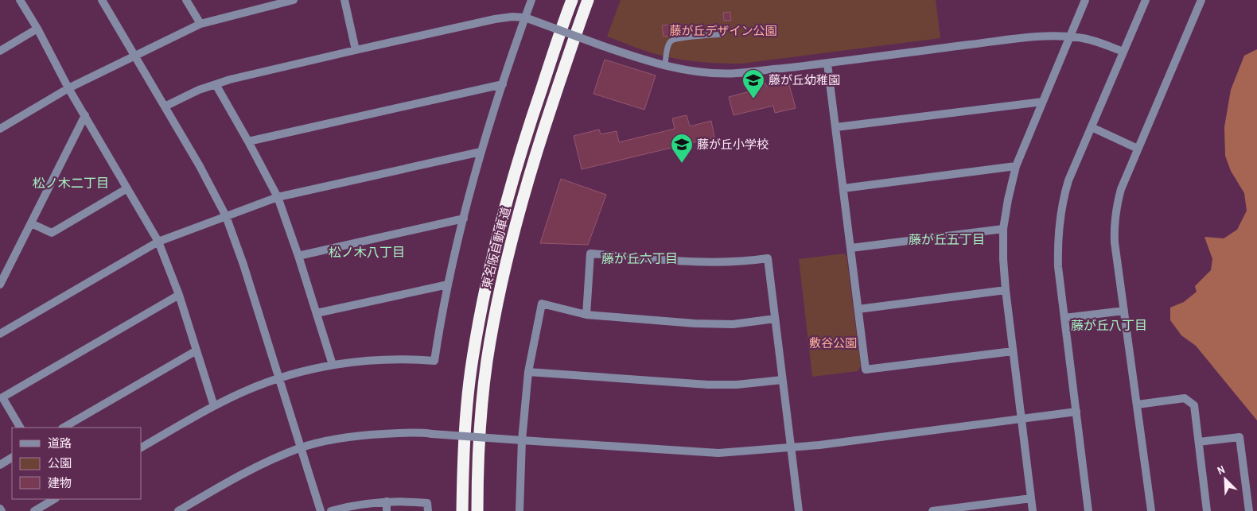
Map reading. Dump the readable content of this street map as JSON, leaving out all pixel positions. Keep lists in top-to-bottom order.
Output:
{
  "streets": {
    "highway": ["東名阪自動車道"]
  },
  "districts": [
    "松ノ木二丁目",
    "藤が丘五丁目",
    "松ノ木八丁目",
    "藤が丘六丁目",
    "藤が丘八丁目"
  ],
  "parks": ["藤が丘デザイン公園", "敷谷公園"],
  "places": {
    "school or university": ["藤が丘幼稚園", "藤が丘小学校"]
  },
  "legend": ["道路", "公園", "建物"],
  "north": "top left"
}
